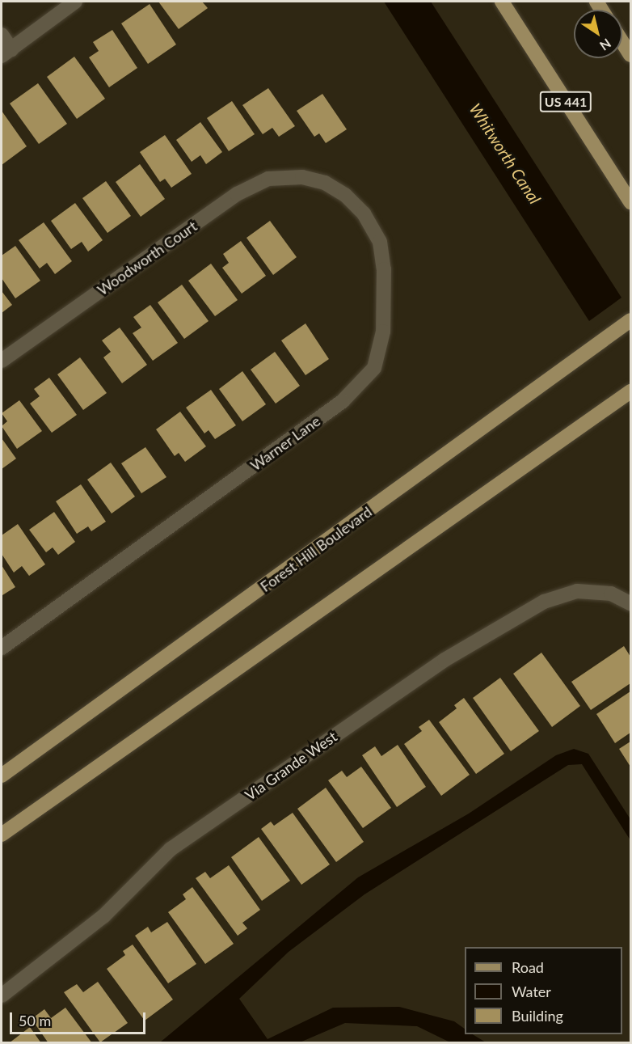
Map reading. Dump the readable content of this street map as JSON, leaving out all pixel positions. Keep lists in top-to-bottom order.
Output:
{
  "streets": {
    "main road": ["US 441", "Forest Hill Boulevard"],
    "street": ["Woodworth Court", "Warner Lane", "Via Grande West"]
  },
  "crossings": [
    ["Woodworth Court", "Warner Lane"]
  ],
  "water": ["Whitworth Canal"],
  "legend": ["Road", "Water", "Building"],
  "scale_bar": "50 m",
  "north": "bottom right"
}
